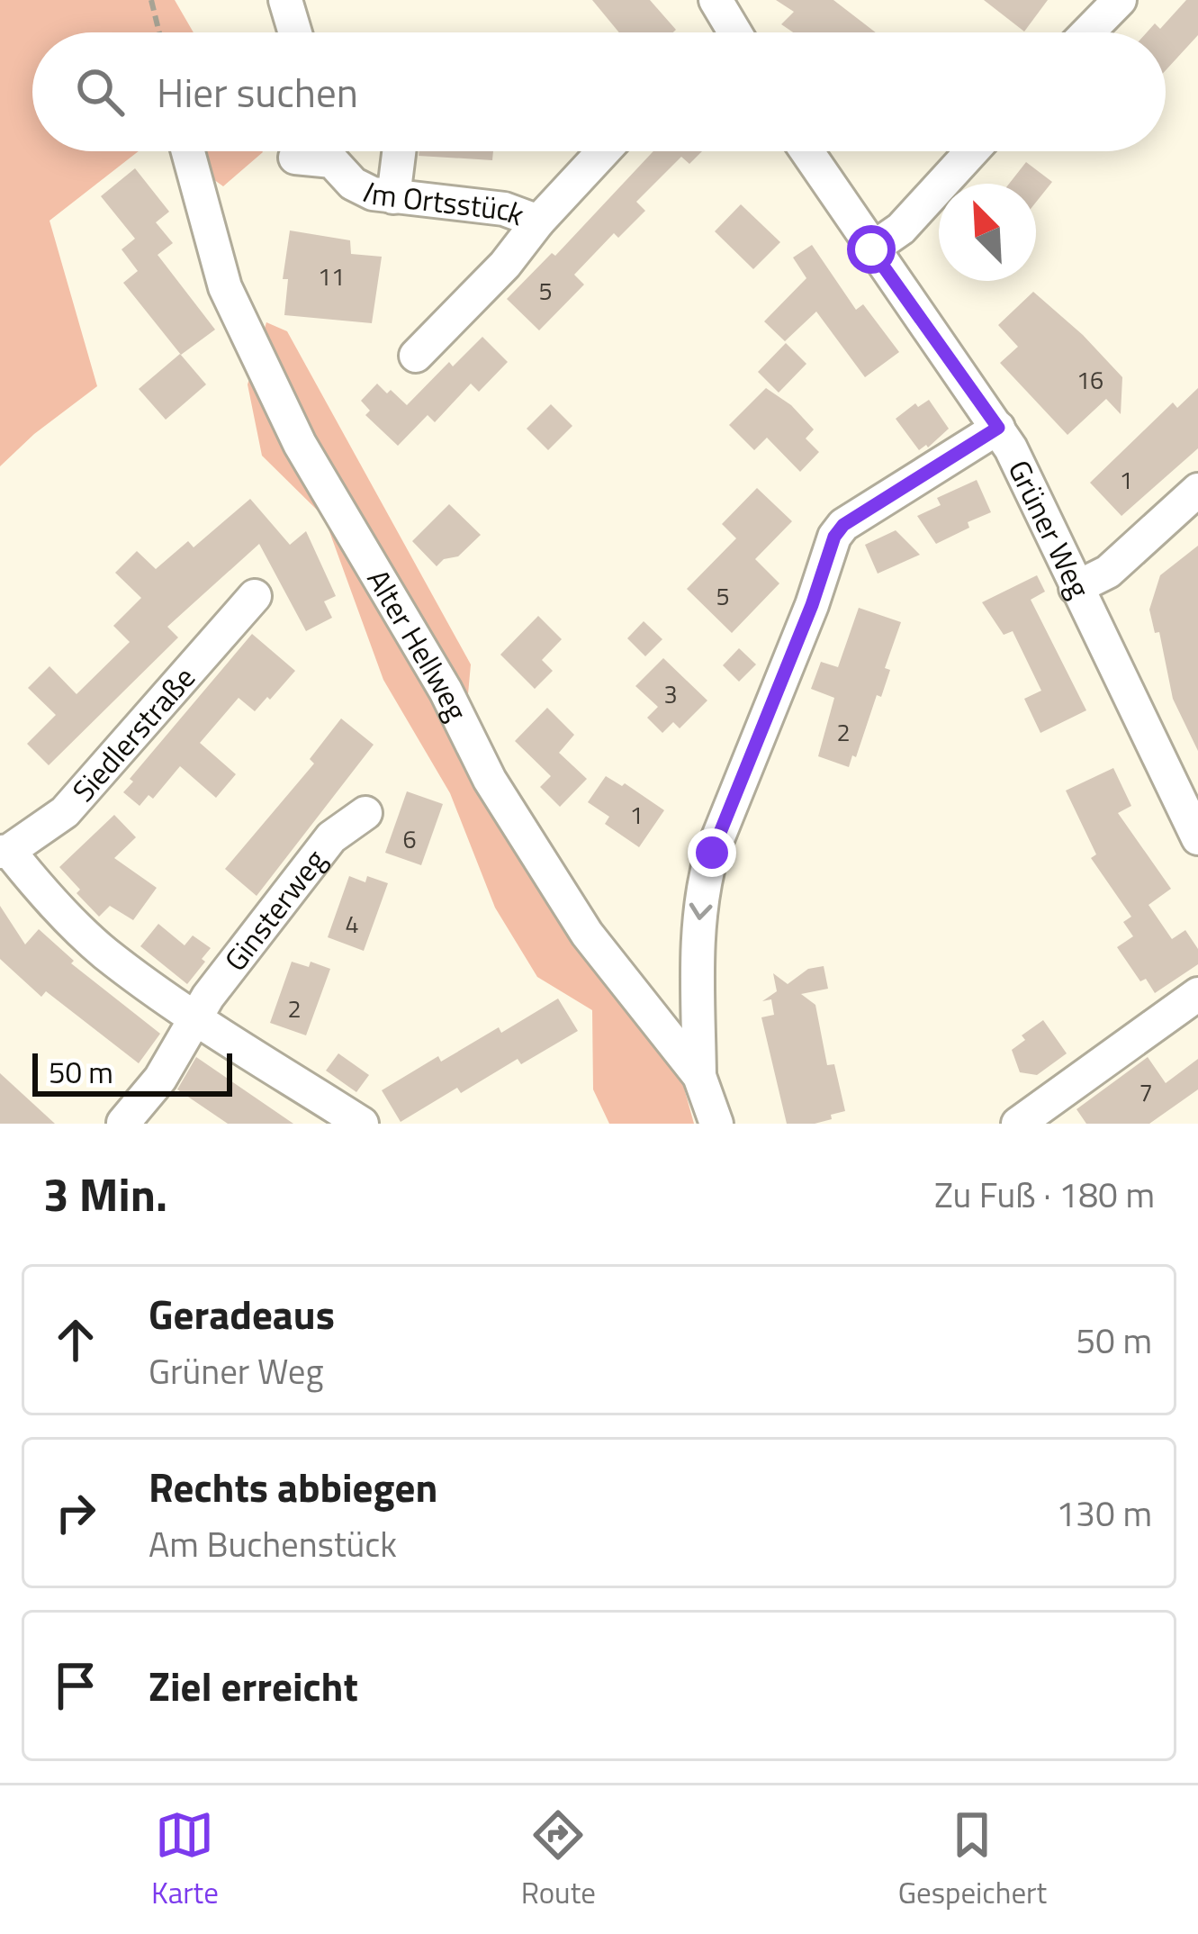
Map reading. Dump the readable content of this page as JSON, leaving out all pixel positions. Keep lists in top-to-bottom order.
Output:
{
  "streets": {
    "street": [
      "Im Ortsstück",
      "Grüner Weg",
      "Alter Hellweg",
      "Siedlerstraße",
      "Ginsterweg"
    ]
  },
  "house_numbers": [
    "11",
    "5",
    "16",
    "1",
    "5",
    "3",
    "2",
    "1",
    "6",
    "4",
    "2",
    "7"
  ],
  "scale_bar": "50 m",
  "north": "top left",
  "page": {
    "search": "Hier suchen",
    "scale": "50 m",
    "heading": ["3 Min.", "Zu Fuß · 180 m"],
    "list": [
      ["Geradeaus", "Grüner Weg", "50 m"],
      ["Rechts abbiegen", "Am Buchenstück", "130 m"],
      "Ziel erreicht"
    ],
    "nav": ["Karte", "Route", "Gespeichert"]
  }
}
